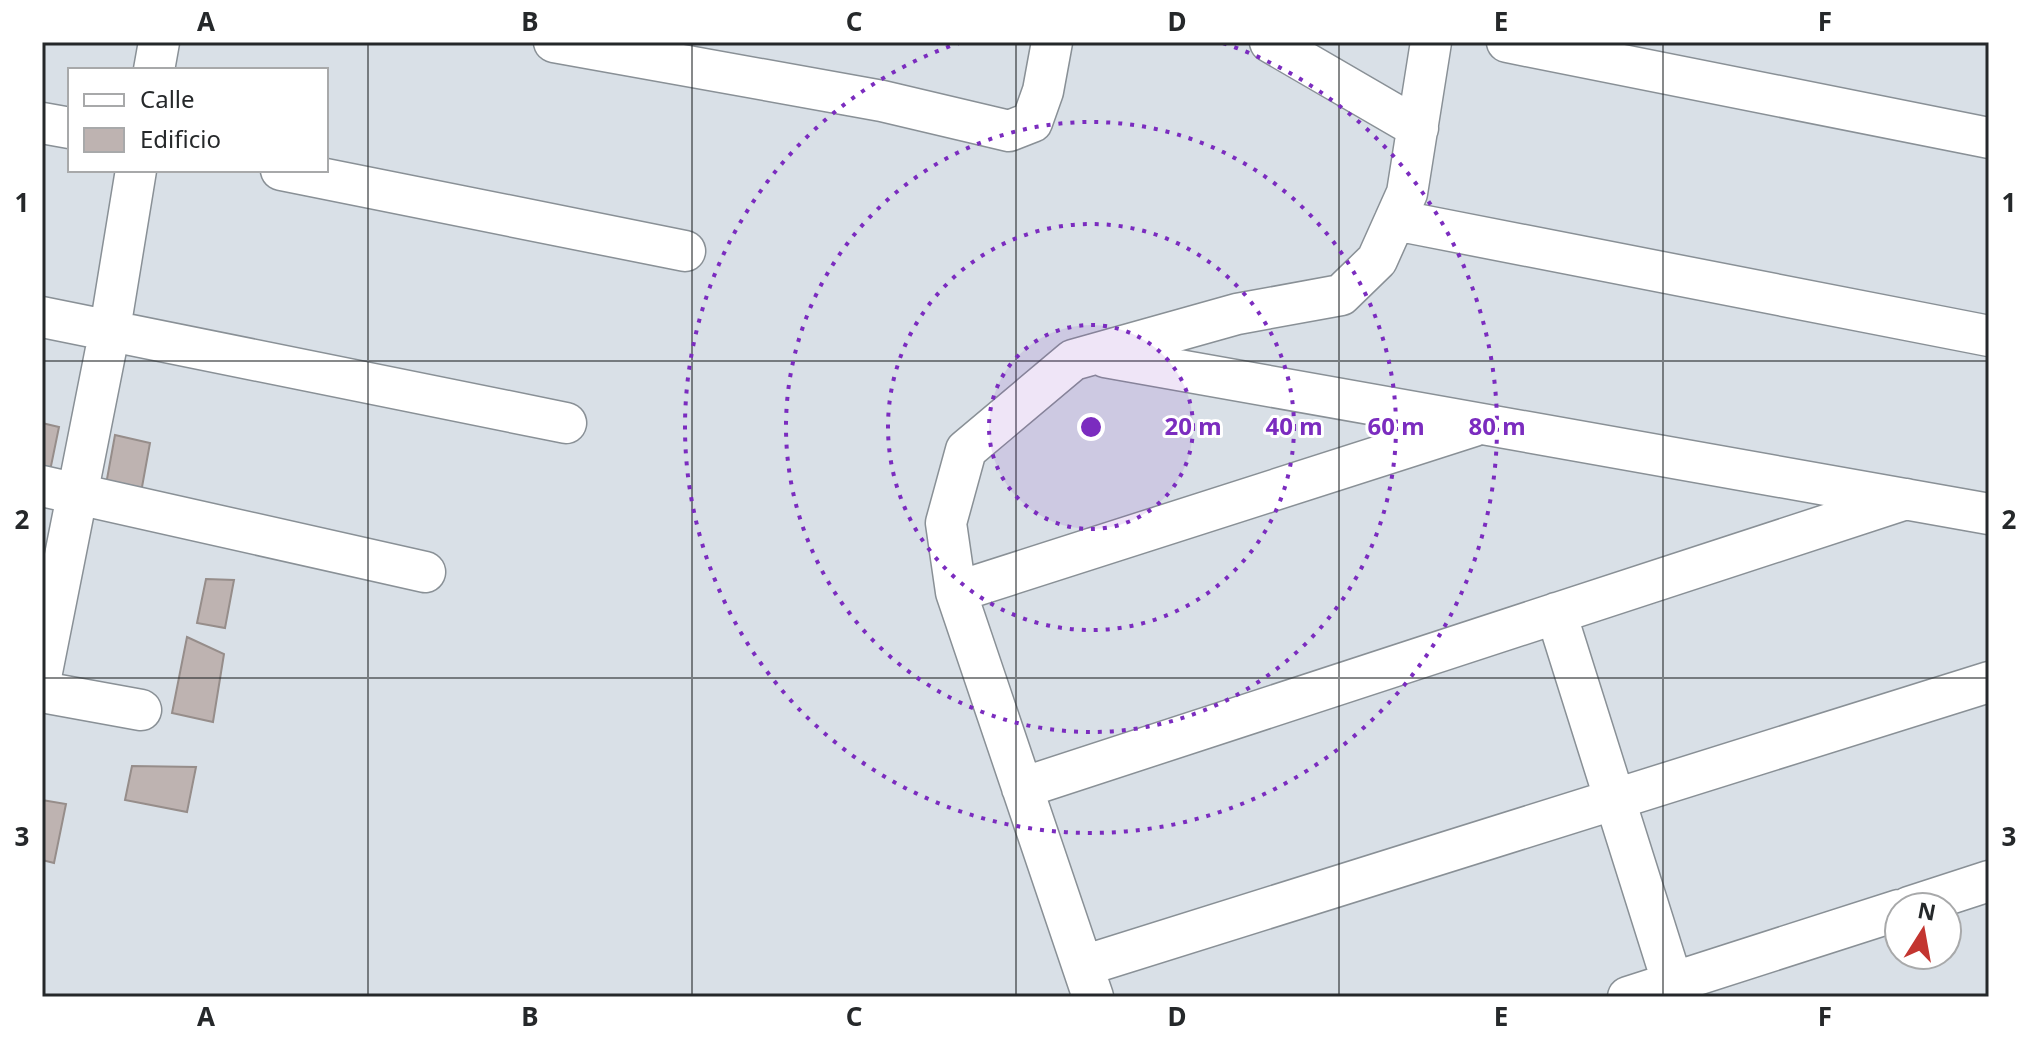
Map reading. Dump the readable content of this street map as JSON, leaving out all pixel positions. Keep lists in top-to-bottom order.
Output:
{
  "legend": ["Calle", "Edificio"],
  "north": "top",
  "grid": {
    "columns": [
      "A",
      "B",
      "C",
      "D",
      "E",
      "F"
    ],
    "rows": ["1", "2", "3"]
  },
  "rings": [
    "20 m",
    "40 m",
    "60 m",
    "80 m"
  ]
}
